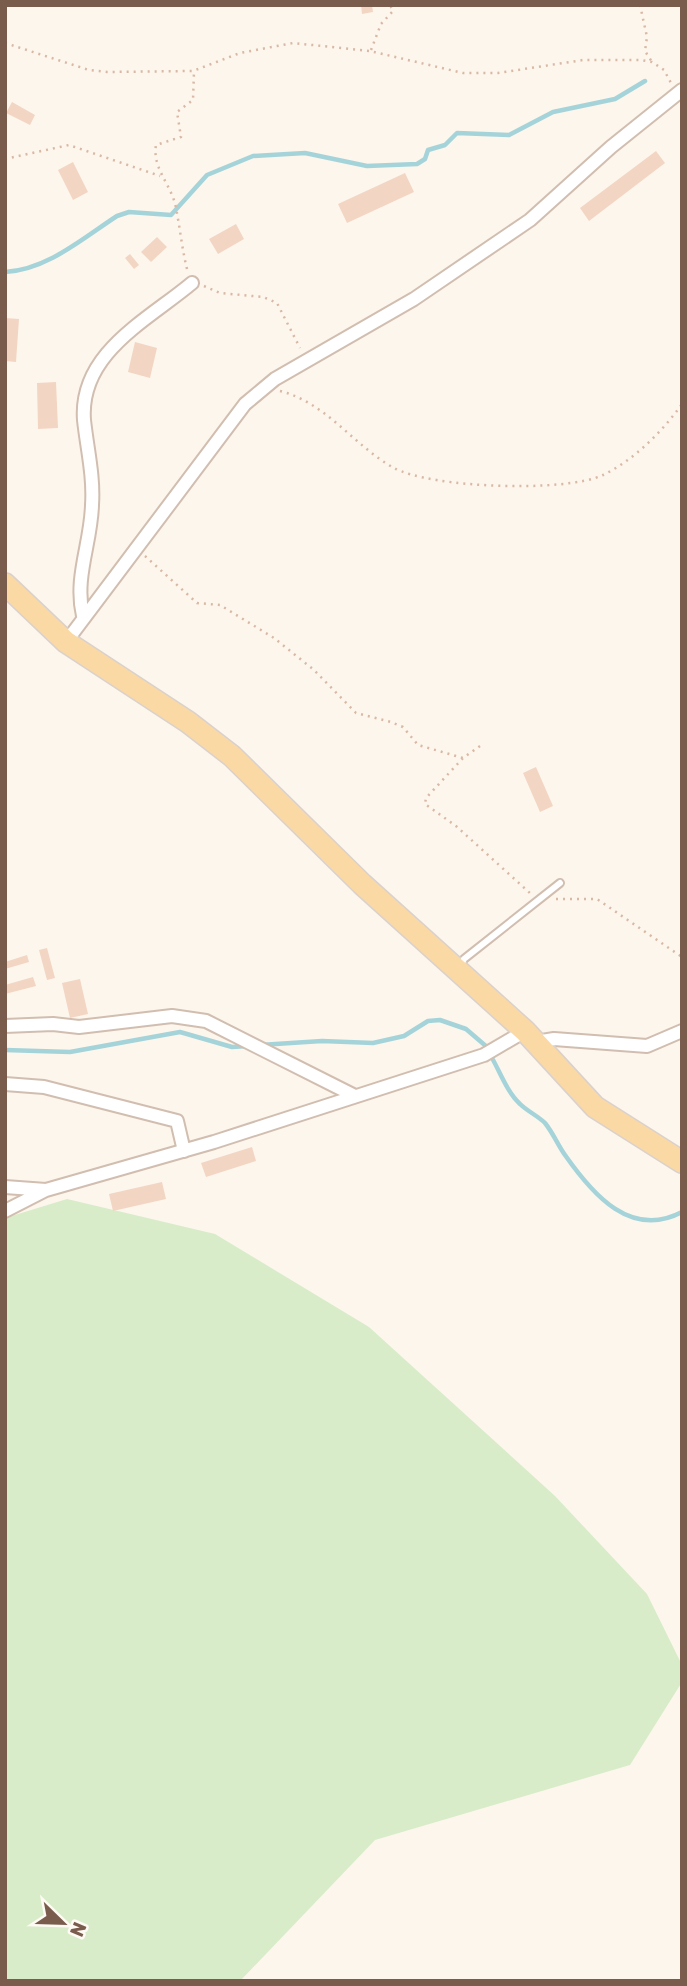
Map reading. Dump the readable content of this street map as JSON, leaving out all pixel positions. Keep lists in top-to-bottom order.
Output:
{
  "north": "bottom right"
}
